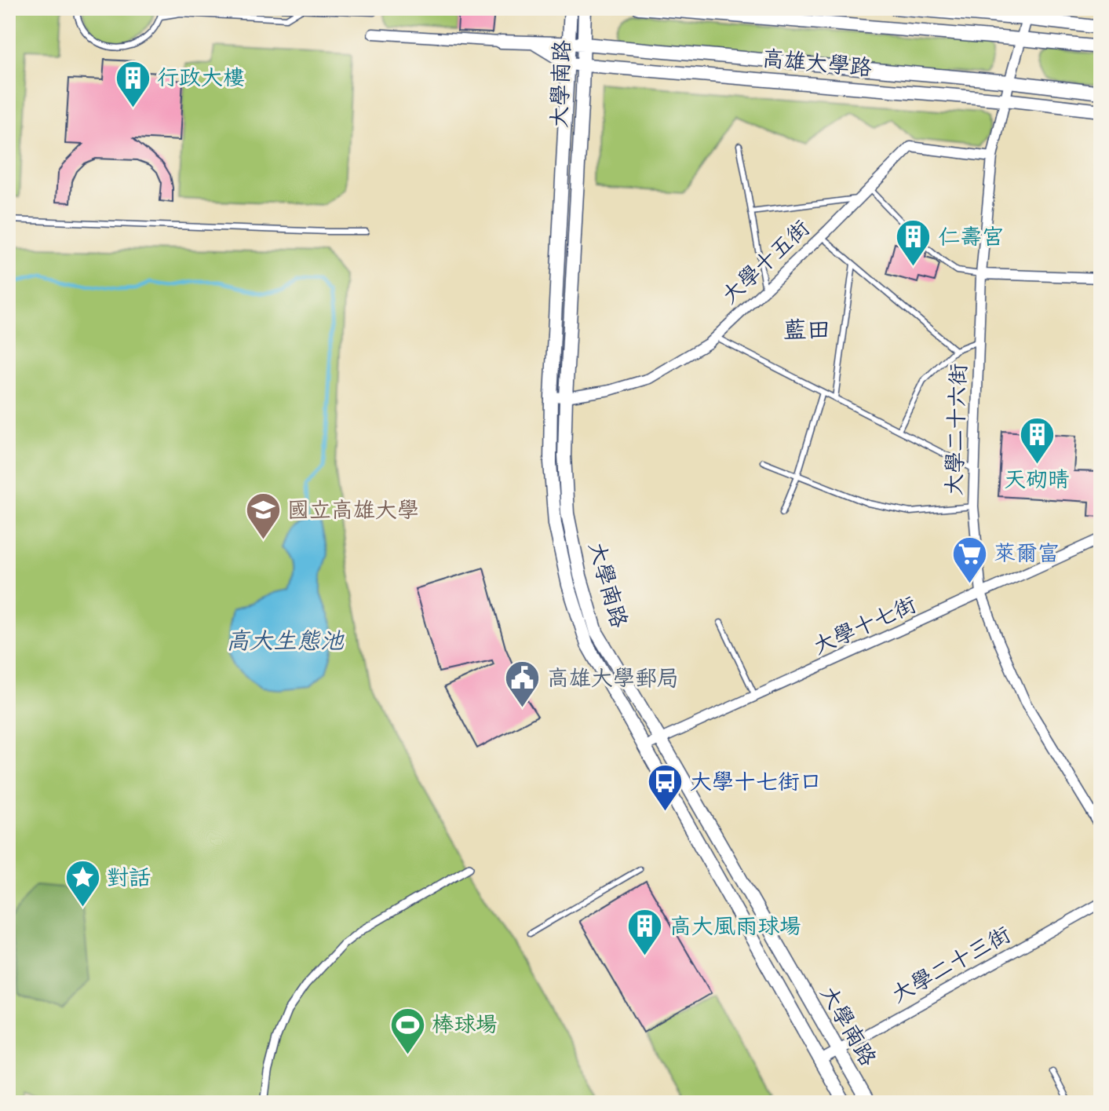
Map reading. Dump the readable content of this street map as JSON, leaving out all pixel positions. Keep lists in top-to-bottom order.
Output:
{
  "streets": {
    "street": [
      "高雄大學路",
      "大學南路",
      "大學十五街",
      "大學二十六街",
      "大學十七街",
      "大學二十三街"
    ]
  },
  "crossings": [
    ["高雄大學路", "大學南路"],
    ["高雄大學路", "大學二十六街"],
    ["大學南路", "大學十五街"],
    ["大學南路", "大學十七街"],
    ["大學南路", "大學二十三街"],
    ["大學十五街", "大學二十六街"],
    ["大學二十六街", "大學十七街"]
  ],
  "districts": ["藍田"],
  "water": ["高大生態池"],
  "places": {
    "building": [
      "行政大樓",
      "仁壽宮",
      "天砌晴",
      "高大風雨球場"
    ],
    "school or university": ["國立高雄大學"],
    "supermarket": ["萊爾富"],
    "public building": ["高雄大學郵局"],
    "bus stop": ["大學十七街口"],
    "place": ["對話"],
    "sports": ["棒球場"]
  }
}
